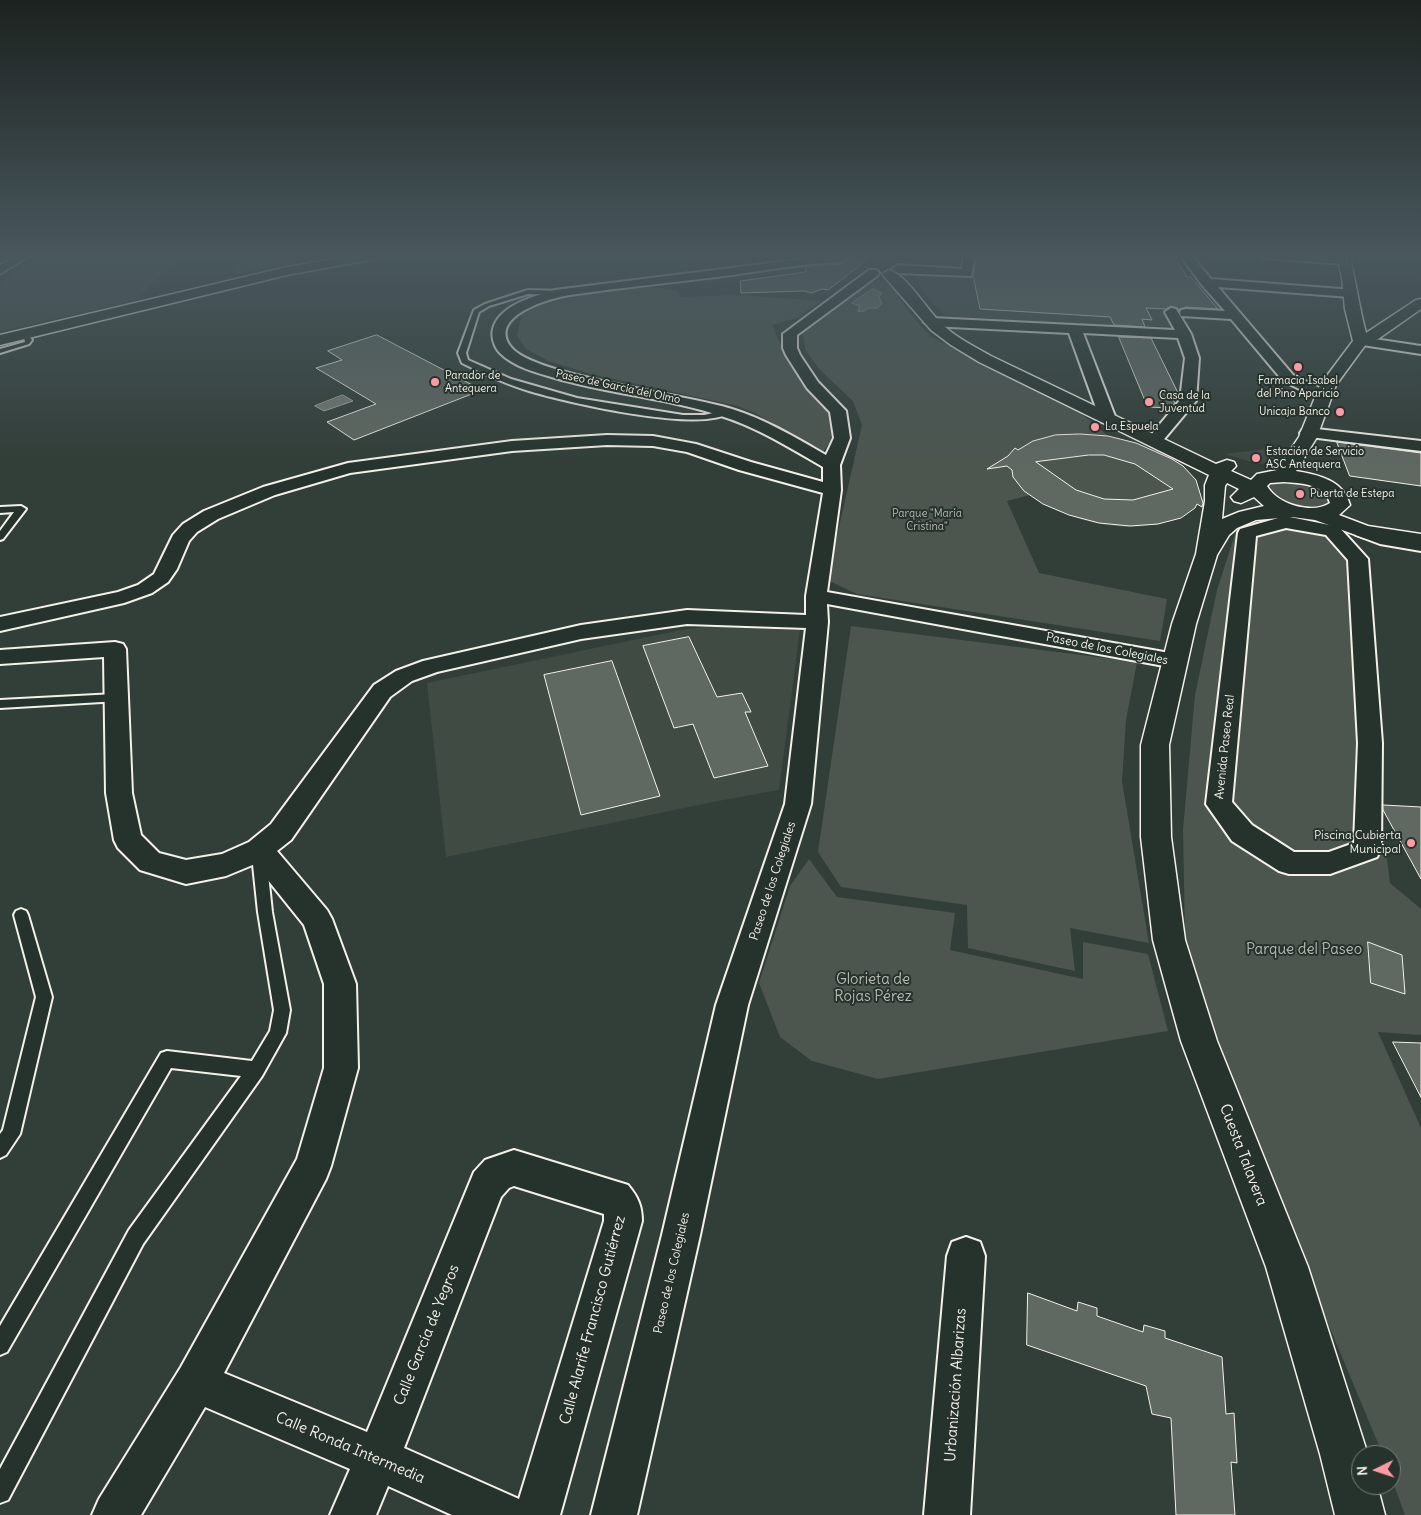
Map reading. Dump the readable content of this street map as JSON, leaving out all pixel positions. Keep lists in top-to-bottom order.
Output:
{
  "streets": {
    "street": [
      "Paseo de García del Olmo",
      "Paseo de los Colegiales",
      "Avenida Paseo Real",
      "Cuesta Talavera",
      "Calle Alarife Francisco Gutiérrez",
      "Calle García de Yegros",
      "Urbanización Albarizas",
      "Calle Ronda Intermedia"
    ]
  },
  "crossings": [
    ["Paseo de los Colegiales", "Cuesta Talavera"],
    ["Calle Alarife Francisco Gutiérrez", "Calle García de Yegros"],
    ["Calle García de Yegros", "Calle Ronda Intermedia"]
  ],
  "parks": ["Parque \"María Cristina\"", "Parque del Paseo", "Glorieta de Rojas Pérez"],
  "places": [
    "Farmacia Isabel del Pino Aparicio",
    "Parador de Antequera",
    "Casa de la Juventud",
    "Unicaja Banco",
    "La Espuela",
    "Estación de Servicio ASC Antequera",
    "Puerta de Estepa",
    "Piscina Cubierta Municipal"
  ],
  "north": "left"
}
